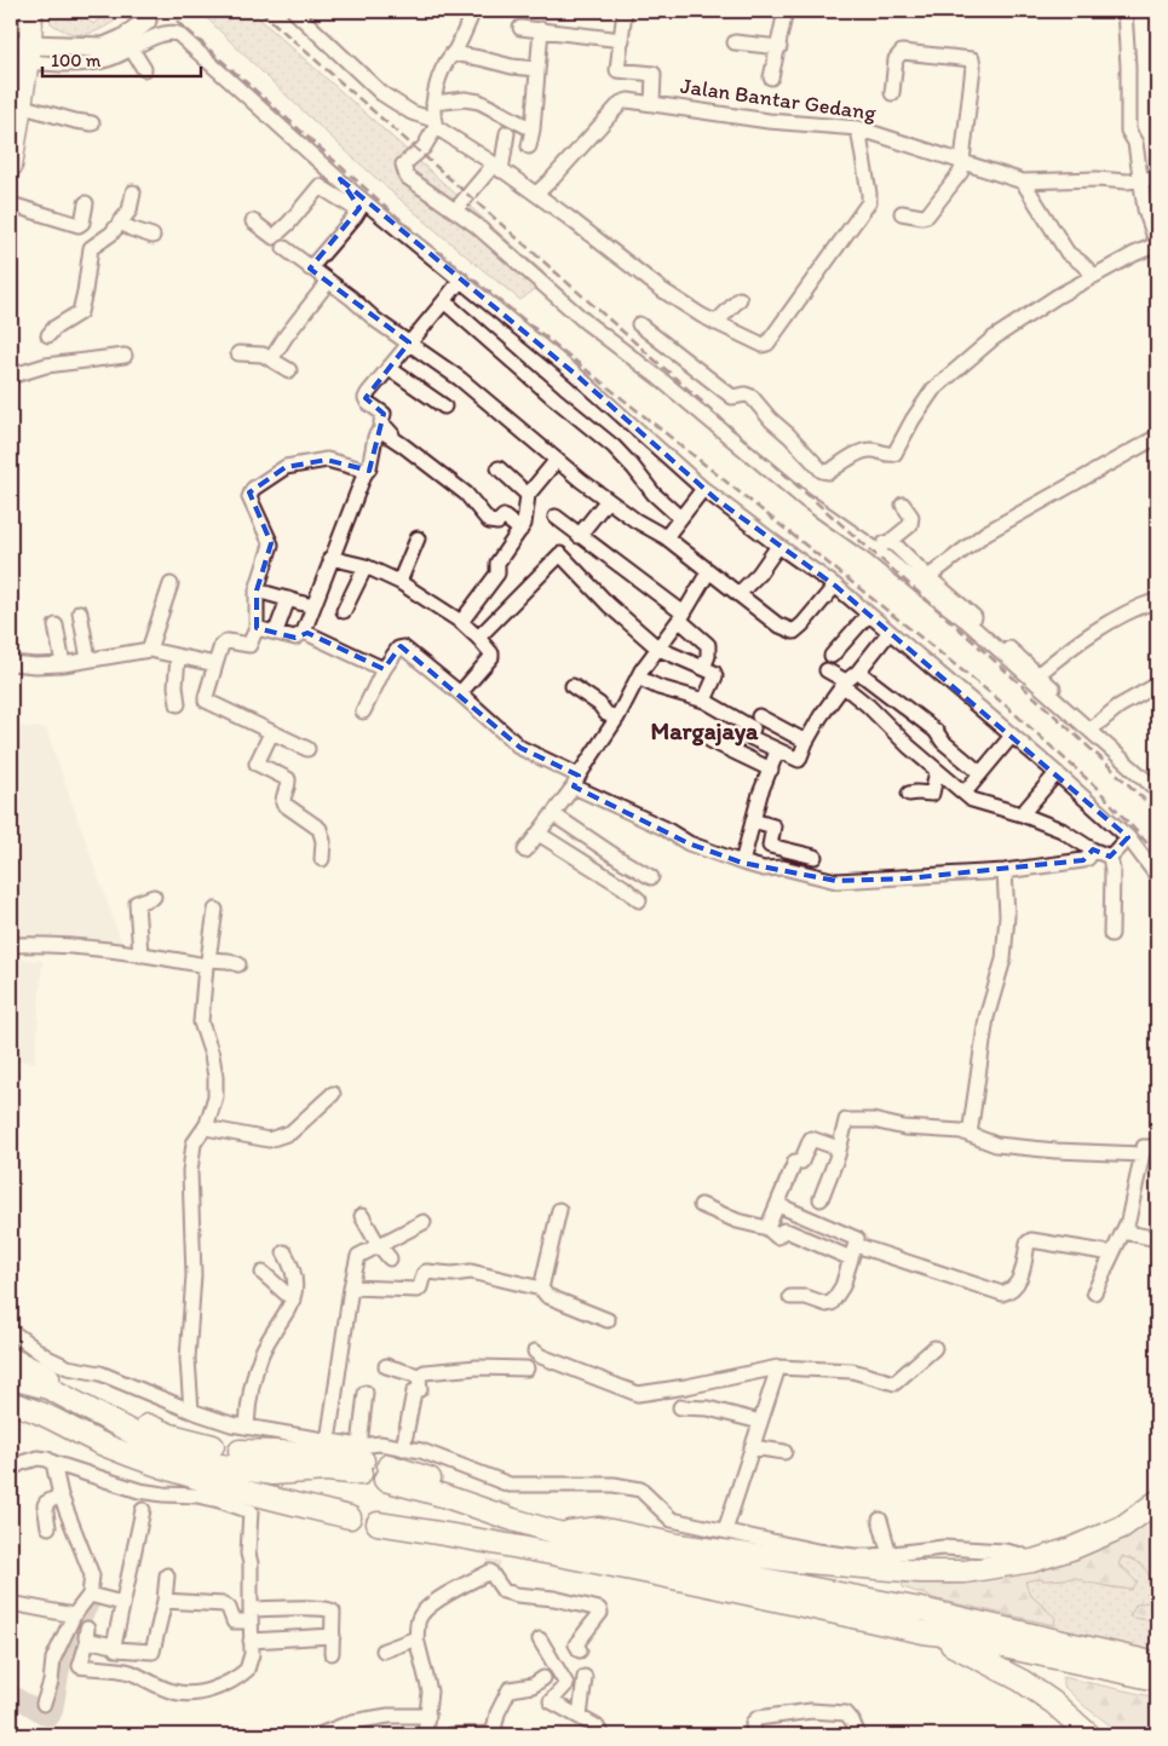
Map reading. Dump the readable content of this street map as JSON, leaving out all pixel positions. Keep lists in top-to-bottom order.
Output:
{
  "streets": {
    "street": ["Jalan Bantar Gedang"]
  },
  "districts": ["Margajaya"],
  "scale_bar": "100 m"
}
